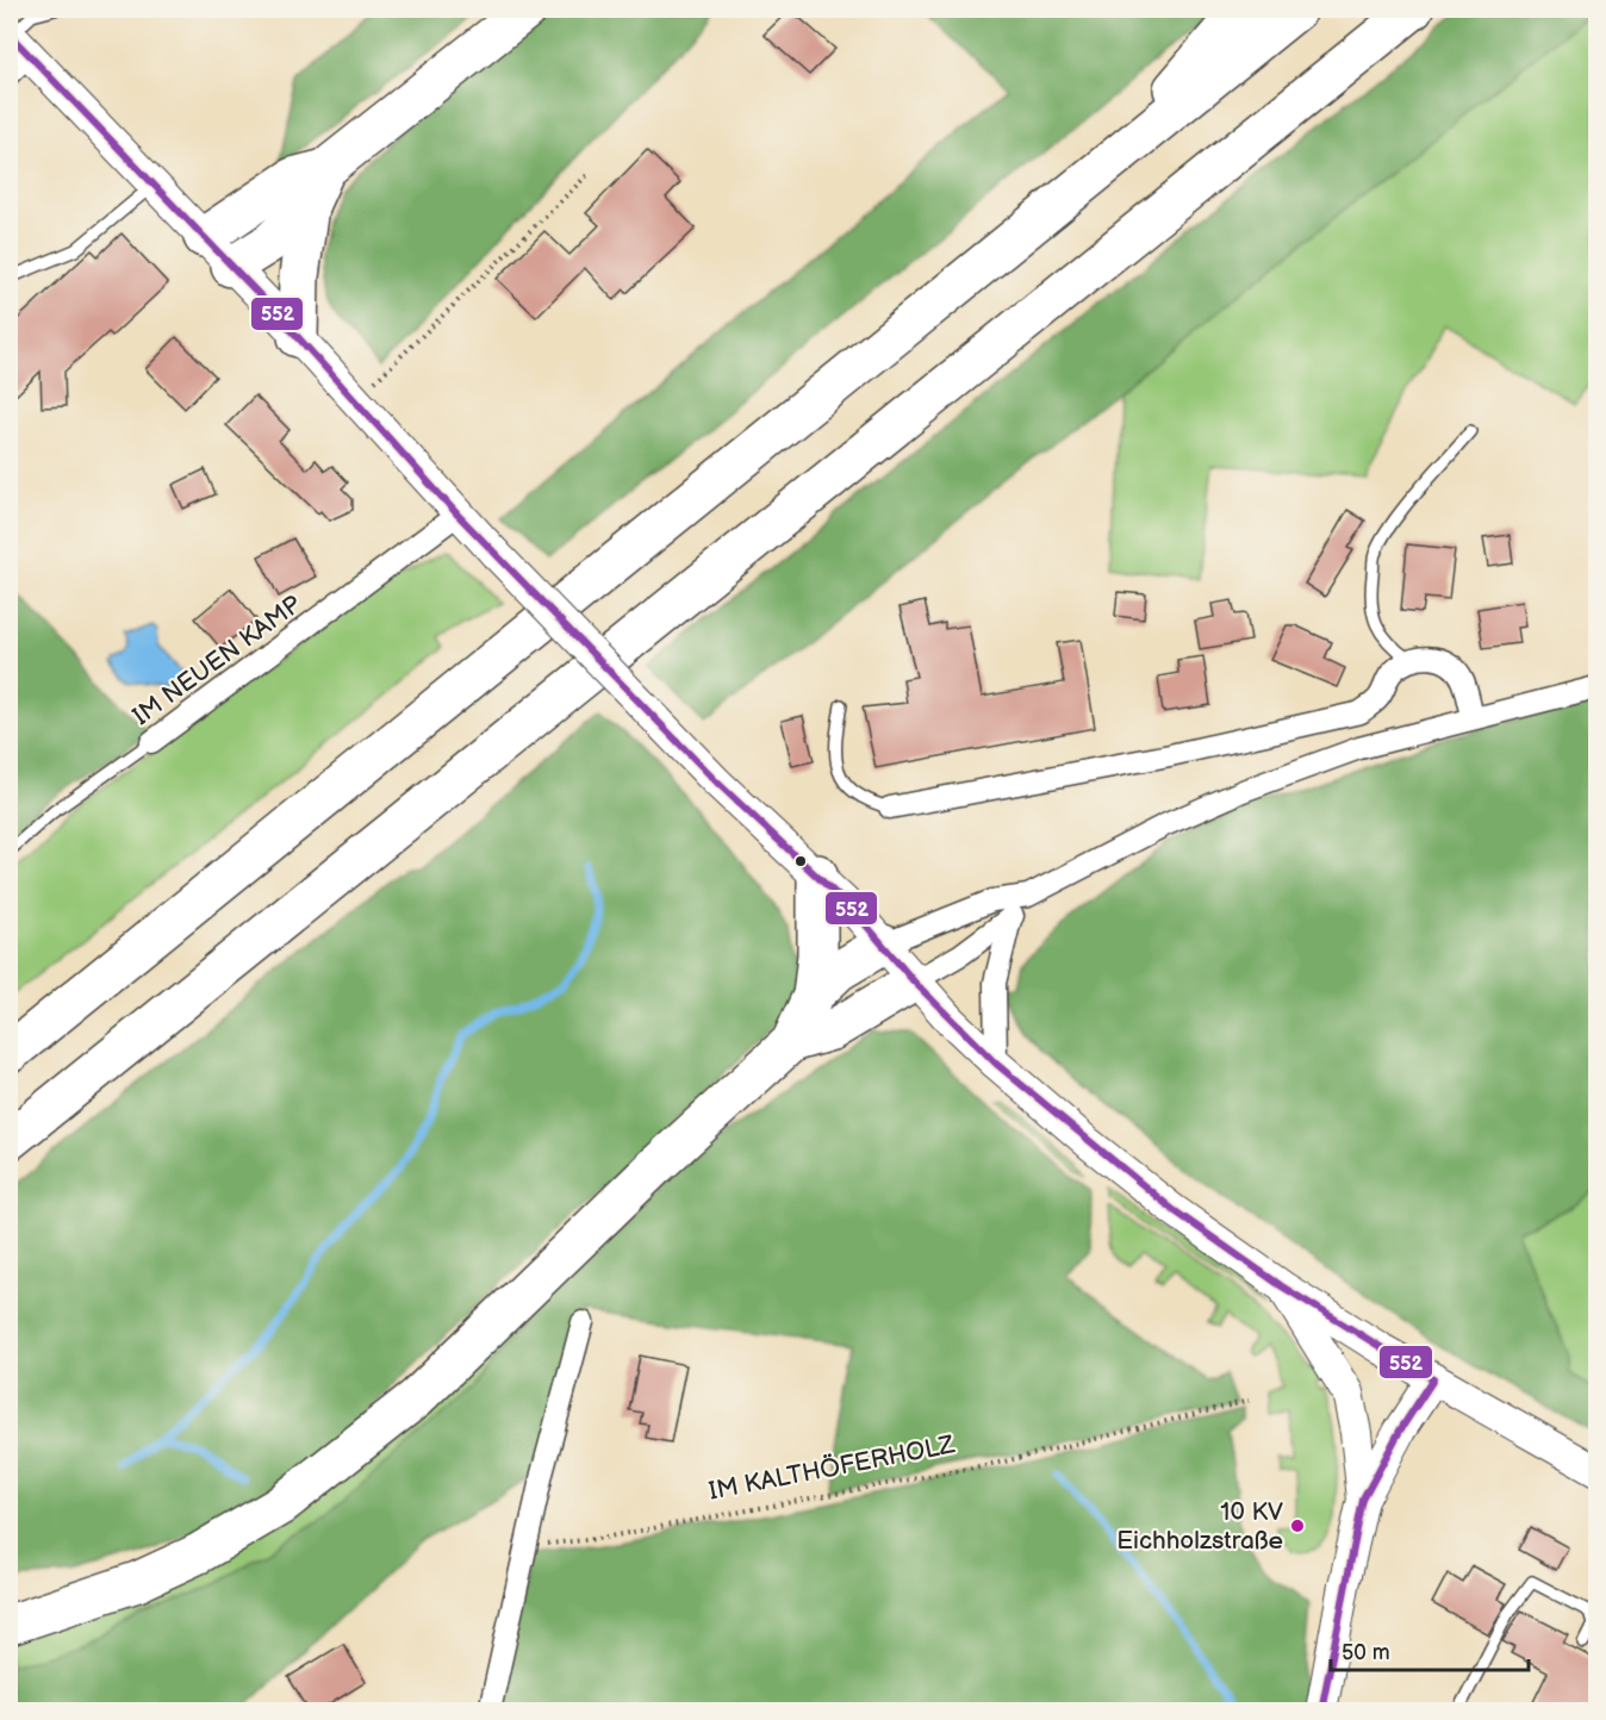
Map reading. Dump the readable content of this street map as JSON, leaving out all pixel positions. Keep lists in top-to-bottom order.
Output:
{
  "streets": {
    "street": ["IM NEUEN KAMP"],
    "path": ["IM KALTHÖFERHOLZ"]
  },
  "places": ["10 KV Eichholzstraße"],
  "lines": ["transit line 552"],
  "scale_bar": "50 m"
}
